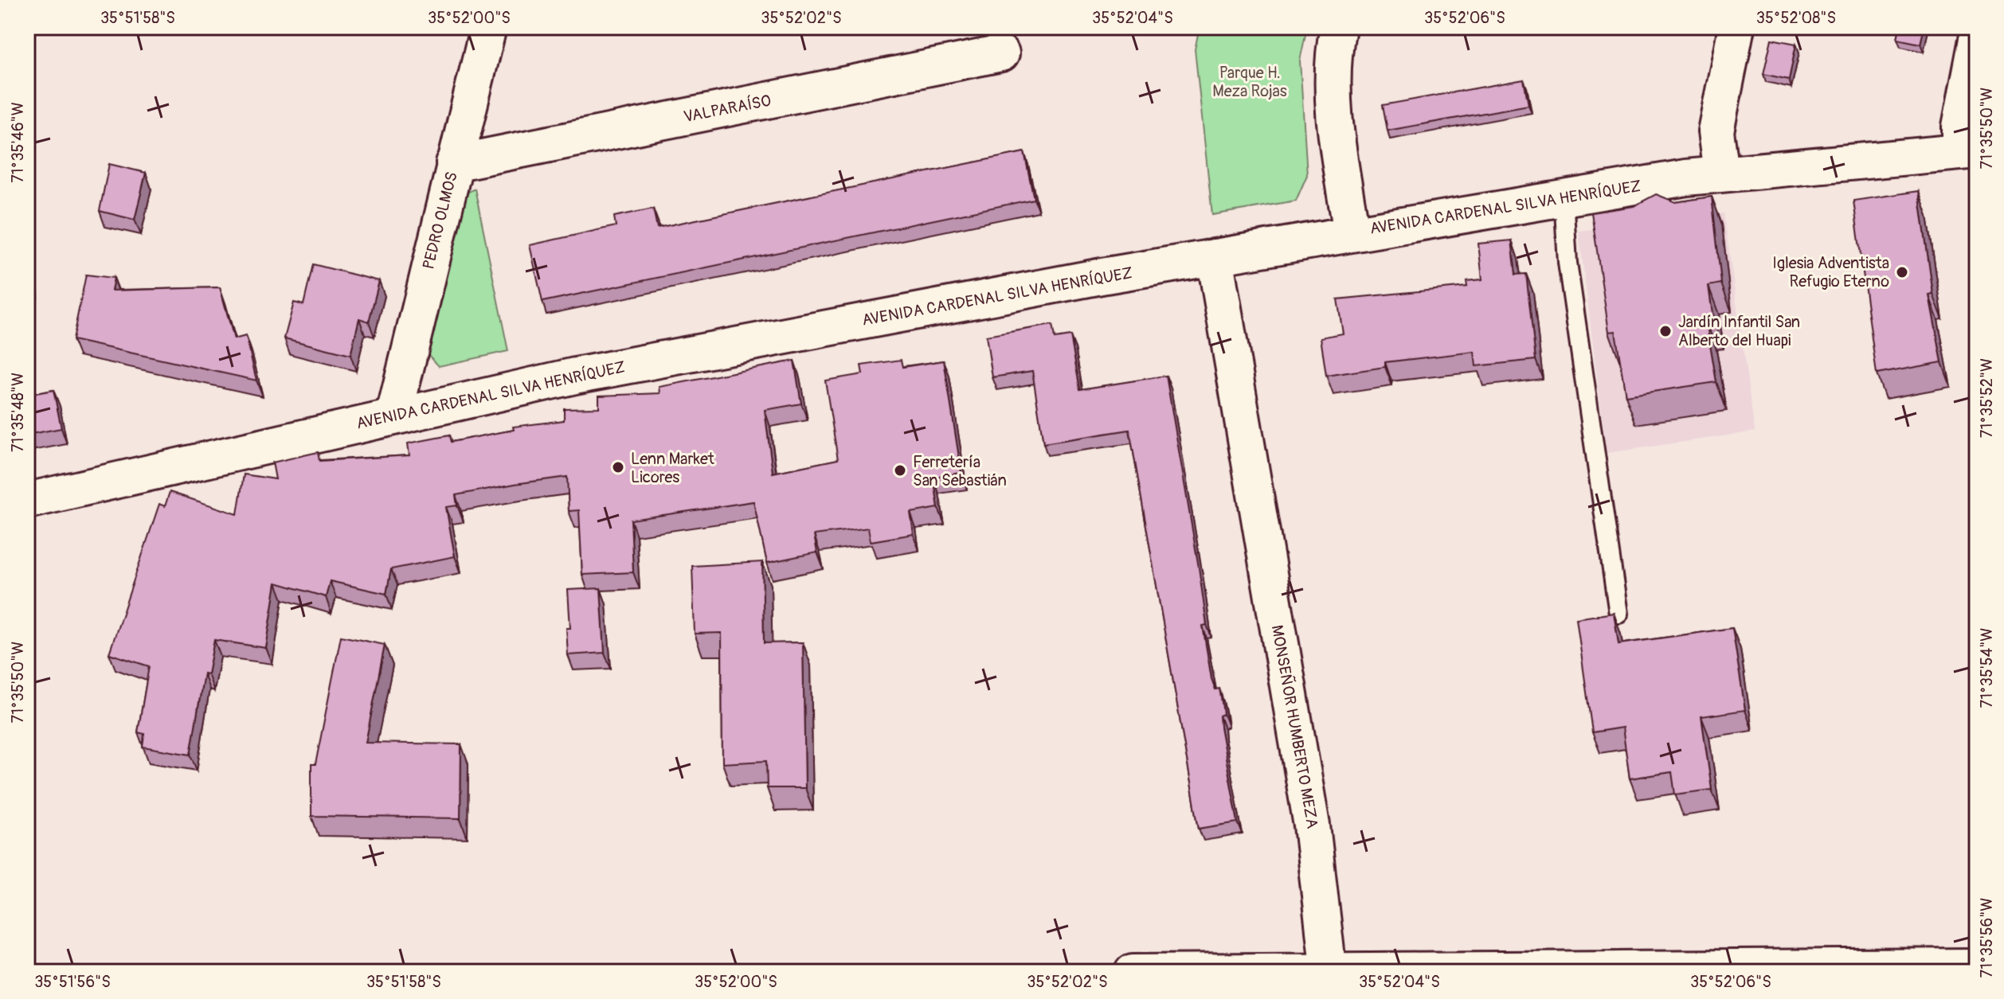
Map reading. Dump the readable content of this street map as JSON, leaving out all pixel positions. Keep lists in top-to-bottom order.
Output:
{
  "streets": {
    "street": [
      "VALPARAÍSO",
      "AVENIDA CARDENAL SILVA HENRÍQUEZ",
      "PEDRO OLMOS",
      "MONSEÑOR HUMBERTO MEZA"
    ]
  },
  "crossings": [
    ["VALPARAÍSO", "PEDRO OLMOS"],
    ["AVENIDA CARDENAL SILVA HENRÍQUEZ", "PEDRO OLMOS"],
    ["AVENIDA CARDENAL SILVA HENRÍQUEZ", "MONSEÑOR HUMBERTO MEZA"]
  ],
  "parks": ["Parque H. Meza Rojas"],
  "places": [
    "Iglesia Adventista Refugio Eterno",
    "Jardín Infantil San Alberto del Huapi",
    "Lenn Market Licores",
    "Ferretería San Sebastián"
  ],
  "coordinates": [
    "35°51'58\"S",
    "35°52'00\"S",
    "35°52'02\"S",
    "35°52'04\"S",
    "35°52'06\"S",
    "35°52'08\"S",
    "71°35'50\"W",
    "71°35'46\"W",
    "71°35'52\"W",
    "71°35'48\"W",
    "71°35'54\"W",
    "71°35'56\"W",
    "35°51'56\"S"
  ]
}
